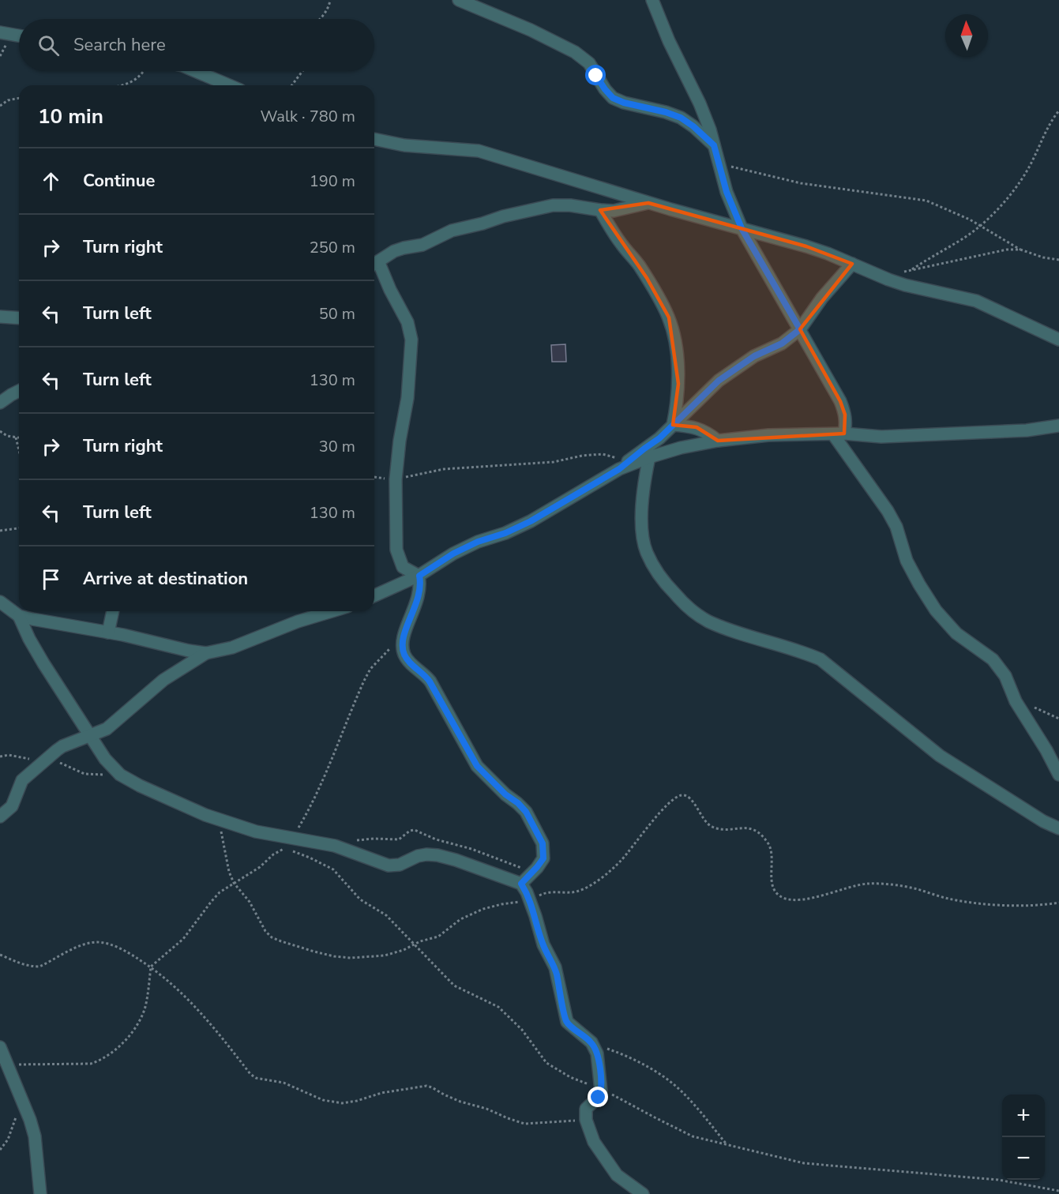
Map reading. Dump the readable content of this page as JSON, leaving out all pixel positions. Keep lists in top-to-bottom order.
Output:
{
  "north": "top",
  "page": {
    "search": "Search here",
    "heading": ["10 min", "Walk · 780 m"],
    "list": [
      ["Continue", "190 m"],
      ["Turn right", "250 m"],
      ["Turn left", "50 m"],
      ["Turn left", "130 m"],
      ["Turn right", "30 m"],
      ["Turn left", "130 m"],
      "Arrive at destination"
    ],
    "map_buttons": ["+", "−"]
  }
}
